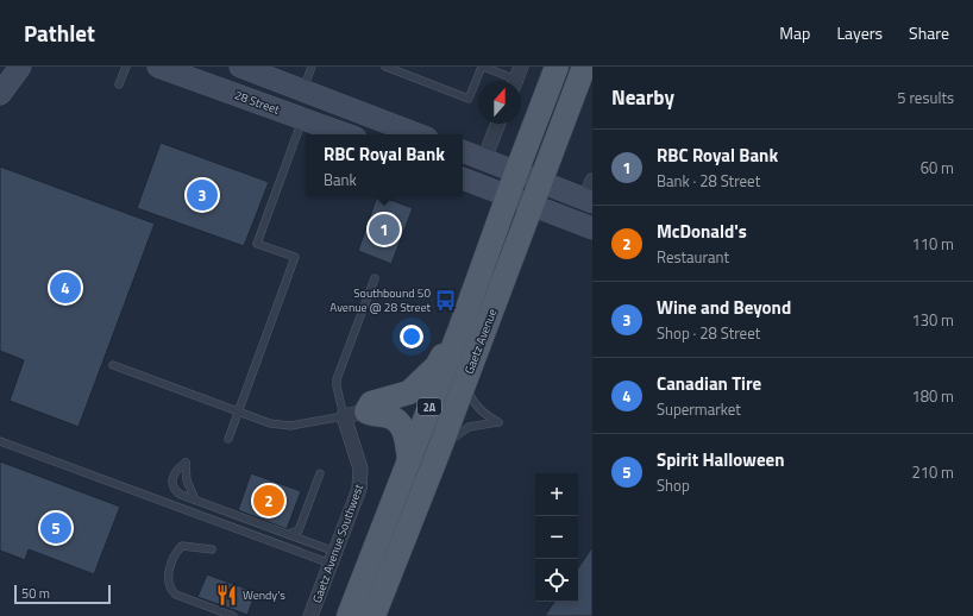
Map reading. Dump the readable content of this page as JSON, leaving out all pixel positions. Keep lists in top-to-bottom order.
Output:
{
  "streets": {
    "main road": ["Gaetz Avenue", "2A"],
    "street": ["28 Street", "Gaetz Avenue Southwest"]
  },
  "places": {
    "bus stop": ["Southbound 50 Avenue @ 28 Street"],
    "restaurant": ["Wendy's"]
  },
  "scale_bar": "50 m",
  "north": "top",
  "page": {
    "header": "Pathlet",
    "nav": ["Map", "Layers", "Share"],
    "heading": ["Nearby", "5 results"],
    "list": [
      {
        "mark": "1",
        "name": "RBC Royal Bank",
        "note": "Bank · 28 Street",
        "value": "60 m"
      },
      {
        "mark": "2",
        "name": "McDonald's",
        "note": "Restaurant",
        "value": "110 m"
      },
      {
        "mark": "3",
        "name": "Wine and Beyond",
        "note": "Shop · 28 Street",
        "value": "130 m"
      },
      {
        "mark": "4",
        "name": "Canadian Tire",
        "note": "Supermarket",
        "value": "180 m"
      },
      {
        "mark": "5",
        "name": "Spirit Halloween",
        "note": "Shop",
        "value": "210 m"
      }
    ],
    "popup": ["RBC Royal Bank", "Bank"],
    "pins": [
      "3",
      "1",
      "4",
      "2",
      "5"
    ],
    "map_buttons": ["+", "−"],
    "scale": "50 m"
  }
}
